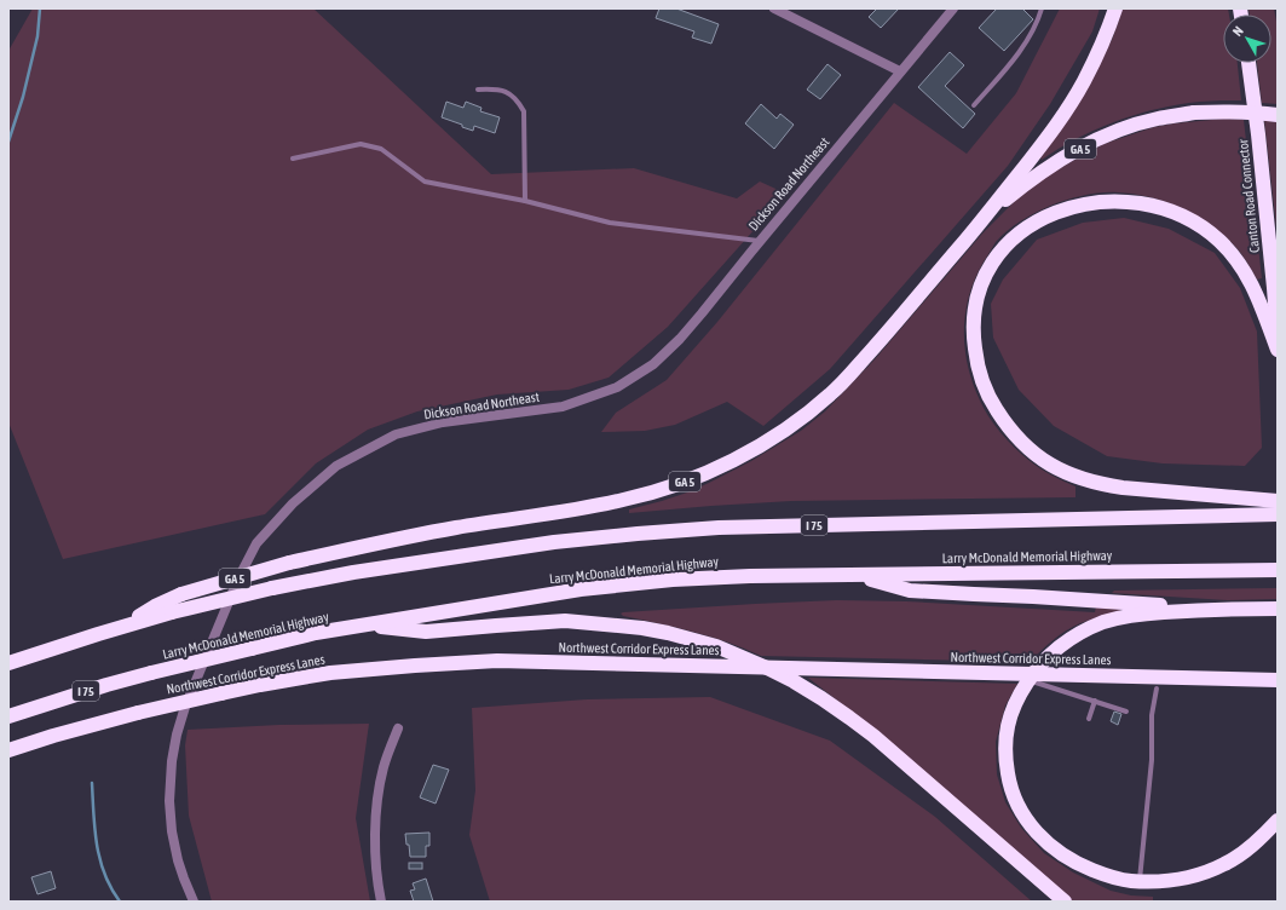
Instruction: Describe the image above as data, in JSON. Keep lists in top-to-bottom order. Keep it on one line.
{"streets":{"highway":["GA 5","Canton Road Connector","I 75","Larry McDonald Memorial Highway","Northwest Corridor Express Lanes"],"street":["Dickson Road Northeast"]},"crossings":[["GA 5","I 75"]],"north":"top left"}
